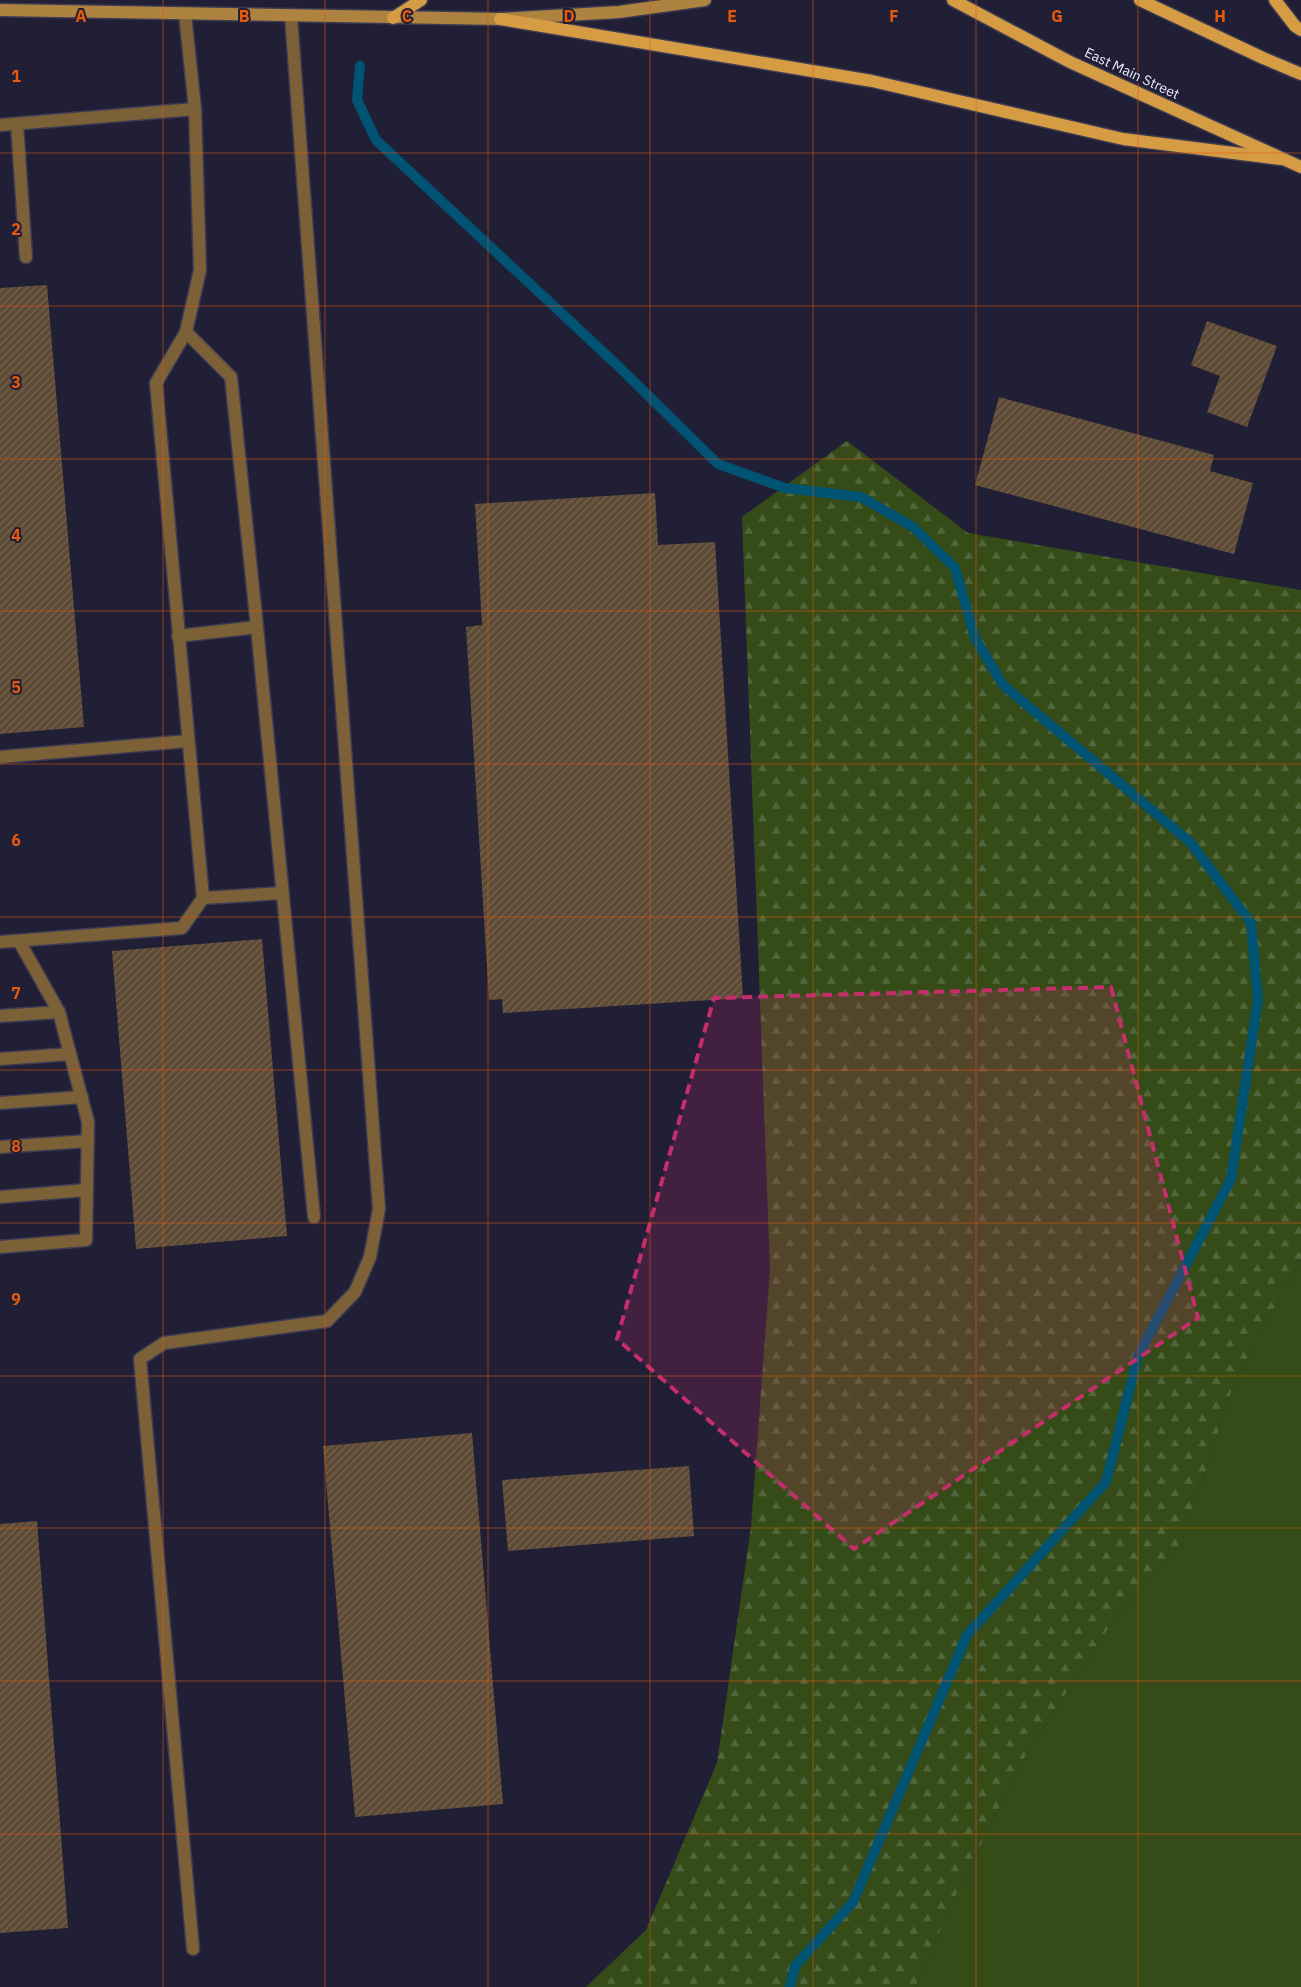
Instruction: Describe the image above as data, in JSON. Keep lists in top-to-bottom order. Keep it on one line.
{"streets":{"main road":["East Main Street"]},"grid":{"columns":["A","B","C","D","E","F","G","H"],"rows":["1","2","3","4","5","6","7","8","9"]}}
